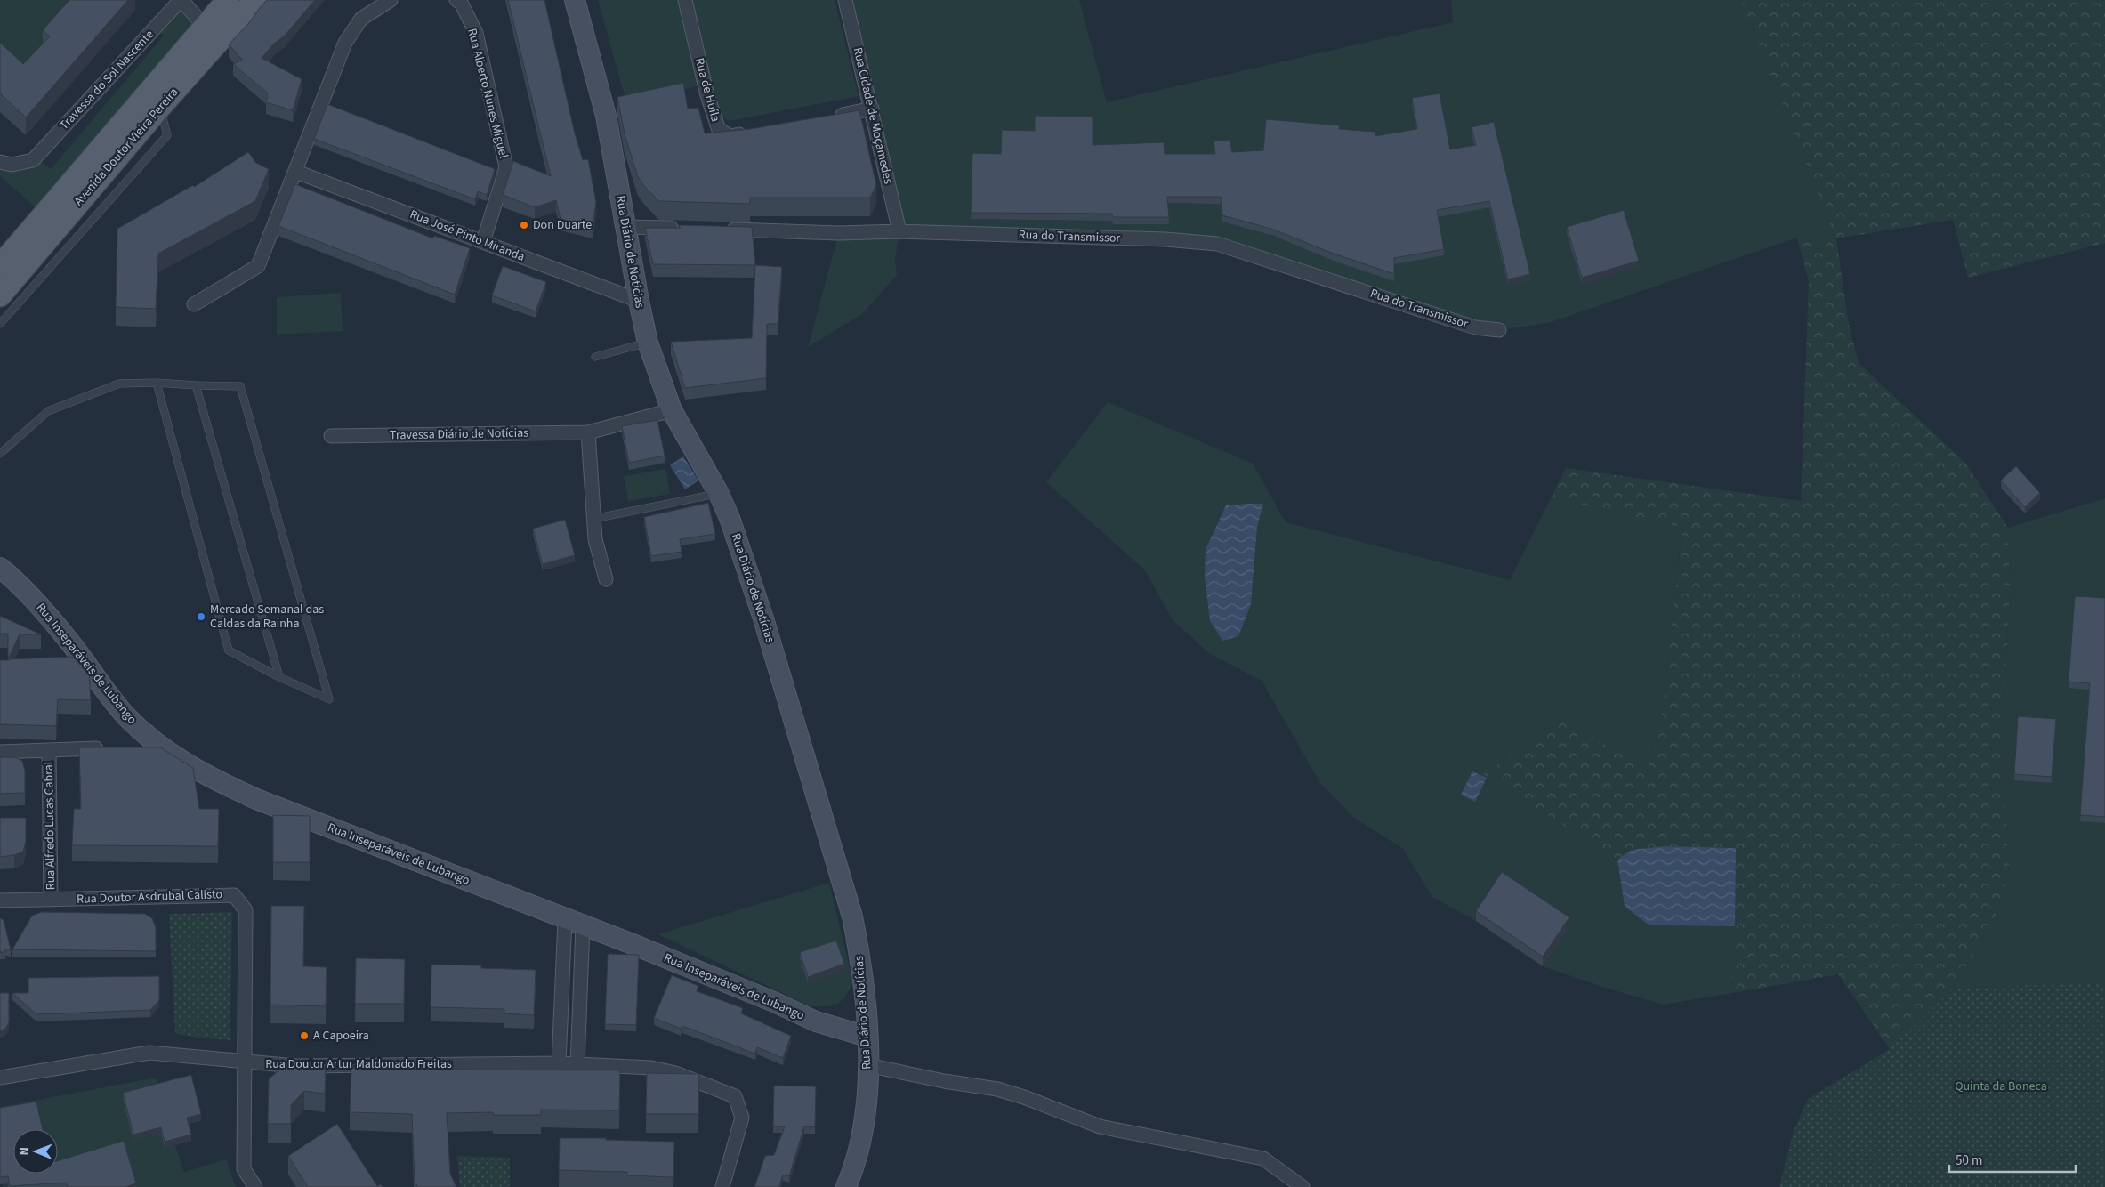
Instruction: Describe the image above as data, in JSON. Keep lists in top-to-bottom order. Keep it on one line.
{"streets":{"main road":["Avenida Doutor Vieira Pereira","Rua Diário de Notícias","Rua Inseparáveis de Lubango"],"street":["Travessa do Sol Nascente","Rua de Huíla","Rua Alberto Nunes Miguel","Rua Cidade de Moçamedes","Rua José Pinto Miranda","Rua do Transmissor","Travessa Diário de Notícias","Rua Alfredo Lucas Cabral","Rua Doutor Asdrubal Calisto","Rua Doutor Artur Maldonado Freitas"]},"crossings":[["Rua Alberto Nunes Miguel","Rua José Pinto Miranda"],["Rua Cidade de Moçamedes","Rua do Transmissor"],["Rua José Pinto Miranda","Rua Diário de Notícias"],["Rua Diário de Notícias","Travessa Diário de Notícias"],["Rua Diário de Notícias","Rua Inseparáveis de Lubango"],["Rua Alfredo Lucas Cabral","Rua Doutor Asdrubal Calisto"],["Rua Doutor Asdrubal Calisto","Rua Doutor Artur Maldonado Freitas"]],"parks":["Quinta da Boneca"],"places":["Don Duarte","Mercado Semanal das Caldas da Rainha","A Capoeira"],"scale_bar":"50 m","north":"left"}
